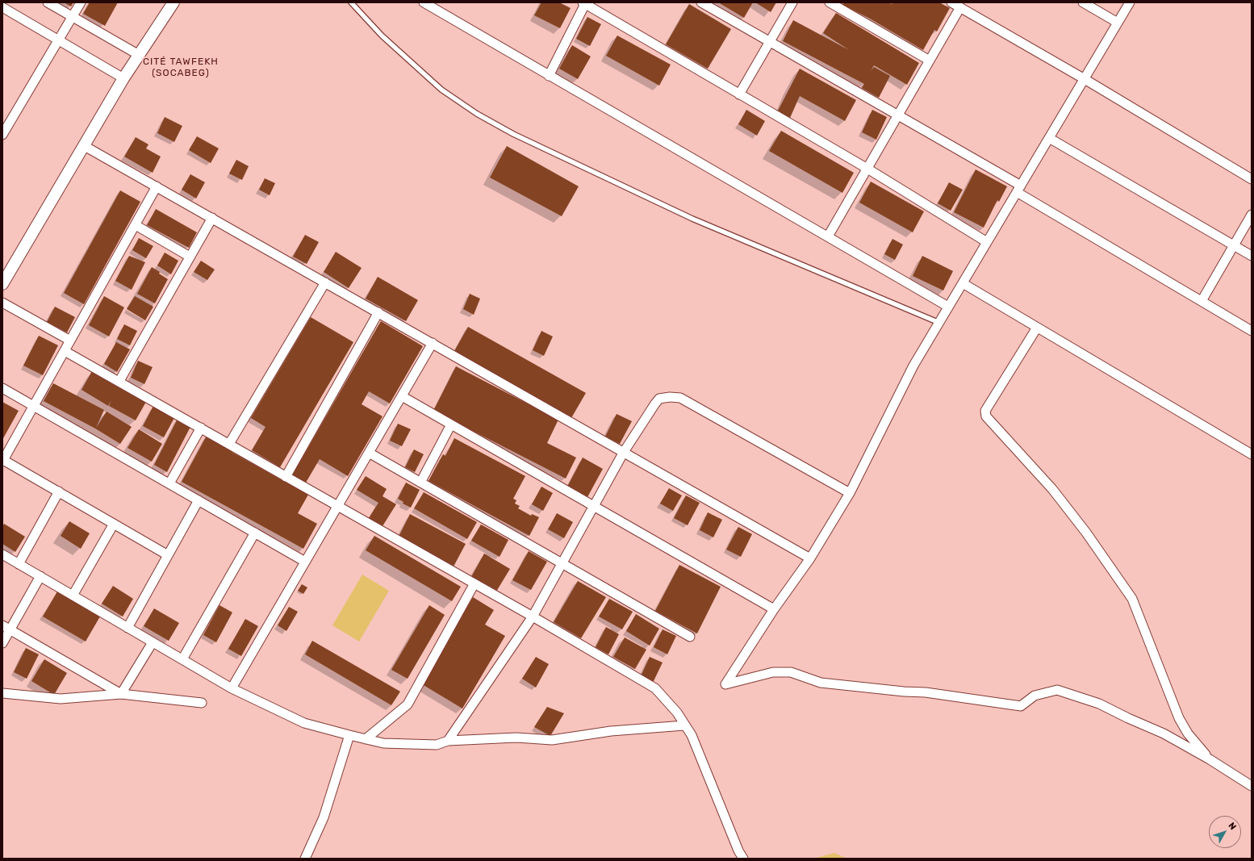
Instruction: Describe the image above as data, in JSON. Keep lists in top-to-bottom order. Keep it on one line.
{"districts":["CITÉ TAWFEKH (SOCABEG)"],"north":"top right"}
